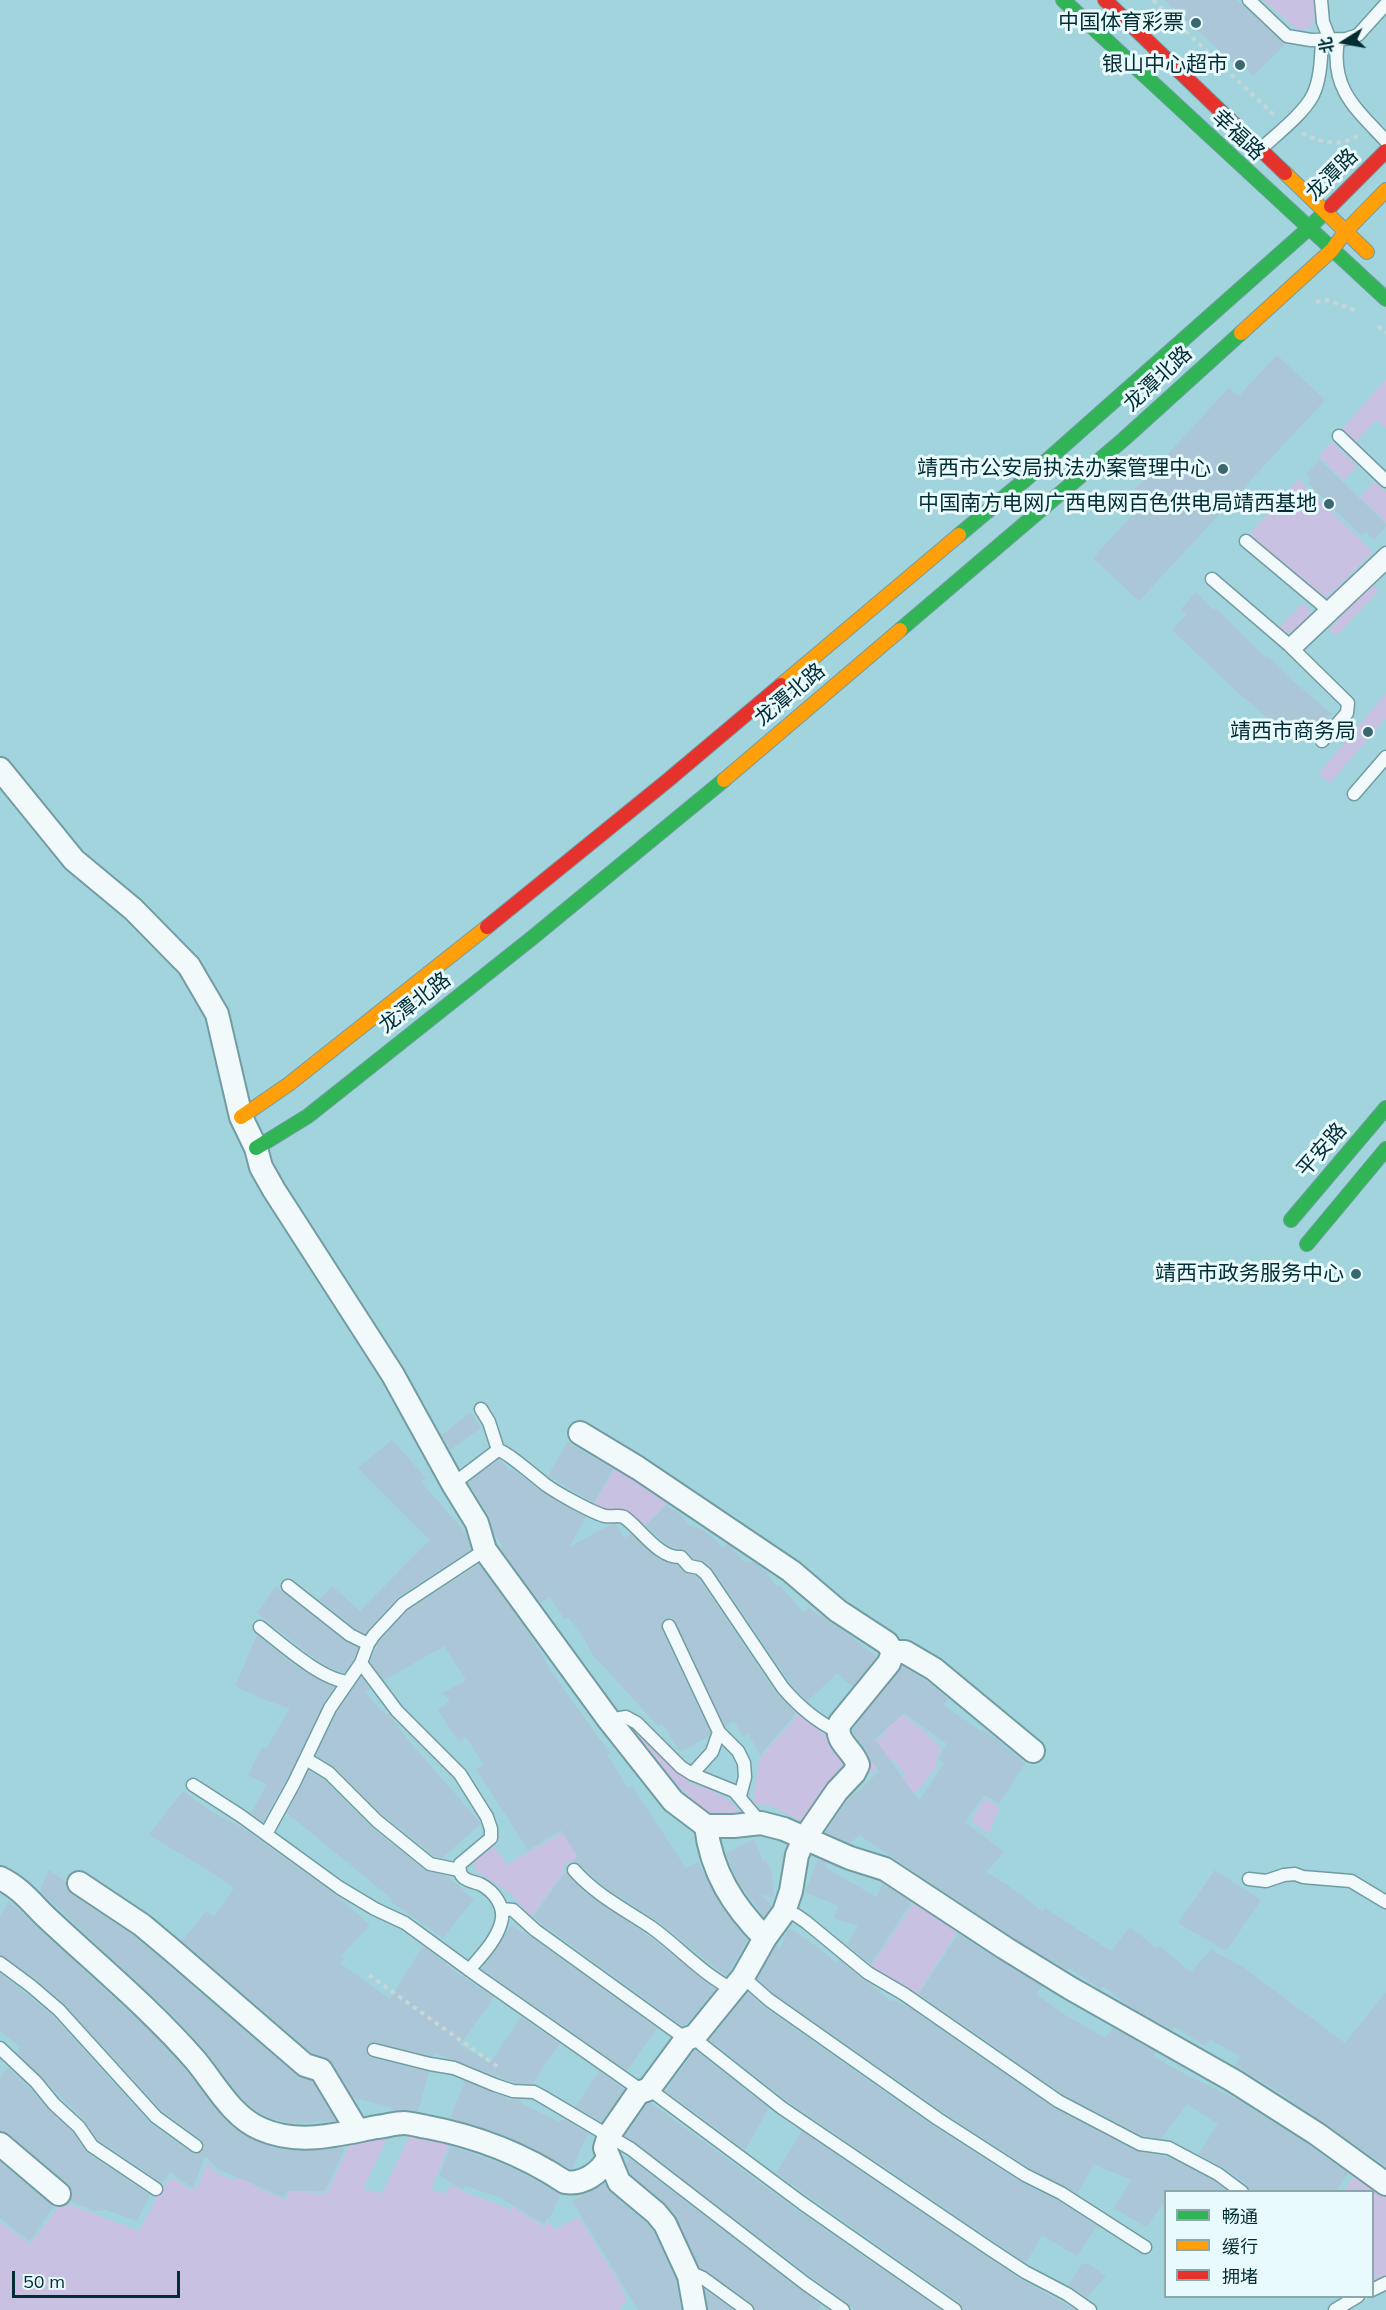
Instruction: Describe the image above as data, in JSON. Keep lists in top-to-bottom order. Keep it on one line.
{"streets":{"main road":["幸福路","龙潭路","龙潭北路","平安路"]},"crossings":[["幸福路","龙潭路"],["幸福路","龙潭北路"],["龙潭路","龙潭北路"]],"places":["中国体育彩票","银山中心超市","靖西市公安局执法办案管理中心","中国南方电网广西电网百色供电局靖西基地","靖西市商务局","靖西市政务服务中心"],"legend":["畅通","缓行","拥堵"],"scale_bar":"50 m","north":"left"}
